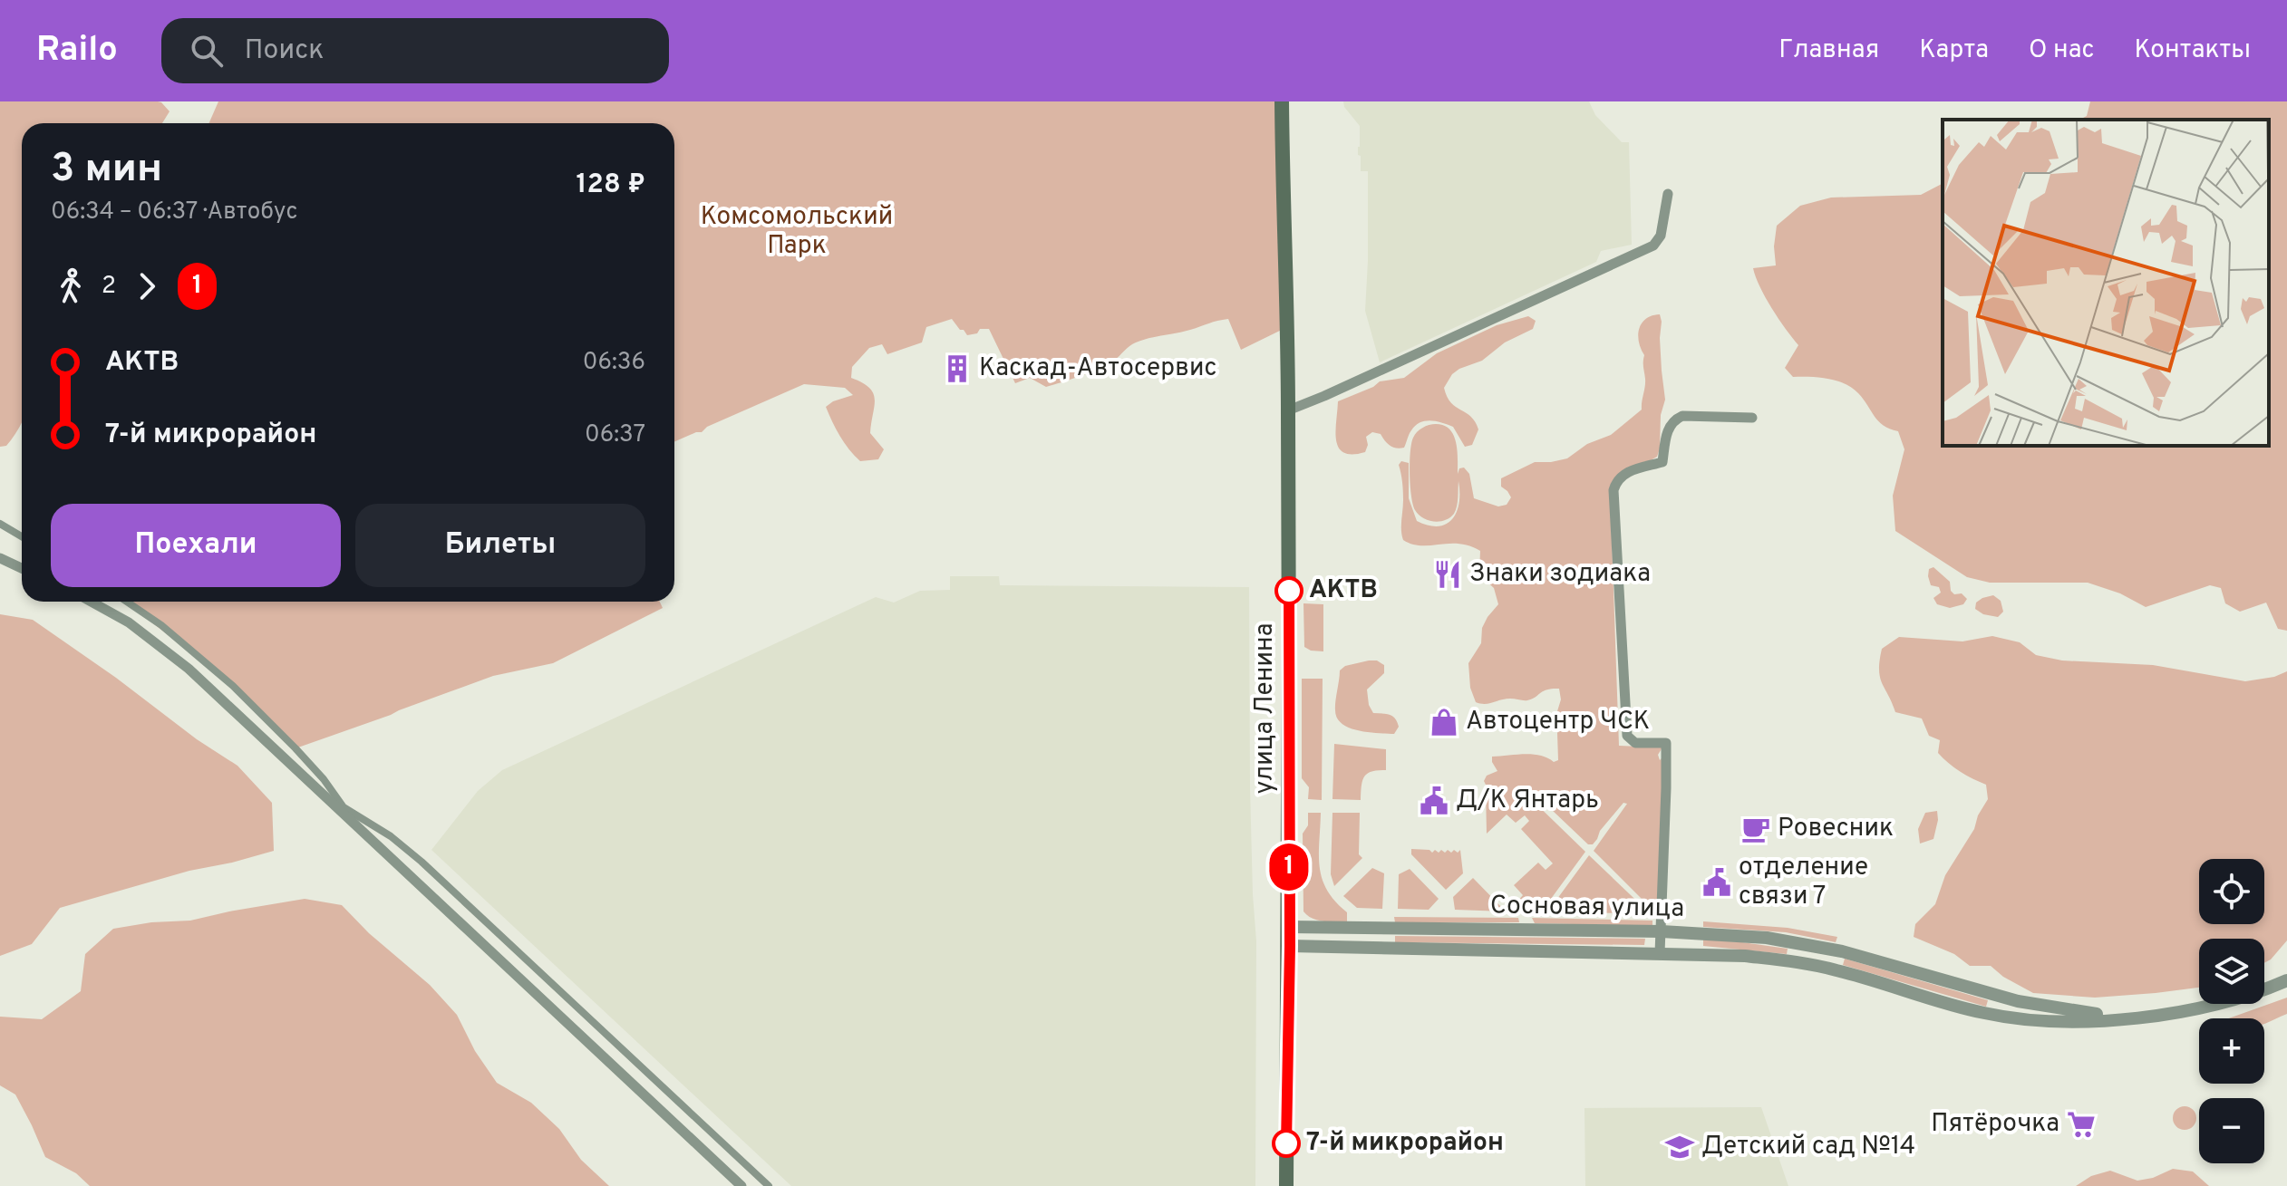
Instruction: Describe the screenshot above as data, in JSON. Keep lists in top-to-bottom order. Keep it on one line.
{"streets":{"main road":["улица Ленина"],"street":["Сосновая улица"]},"crossings":[["улица Ленина","Сосновая улица"]],"parks":["Комсомольский Парк"],"places":{"building":["Каскад-Автосервис"],"restaurant":["Знаки зодиака"],"other":["АКТВ","7-й микрорайон"],"shop":["Автоцентр ЧСК"],"public building":["Д/К Янтарь","отделение связи 7"],"cafe":["Ровесник"],"supermarket":["Пятёрочка"],"school or university":["Детский сад №14"]},"lines":["bus line 1"],"page":{"header":"Railo","search":"Поиск","nav":["Главная","Карта","О нас","Контакты"],"on_map":"1","heading":["3 мин","06:34 – 06:37 · Автобус","128 ₽"],"legs":["2","1"],"list":[{"name":"АКТВ","value":"06:36"},{"name":"7-й микрорайон","value":"06:37"}],"buttons":["Поехали","Билеты"],"map_buttons":["+","−"]}}
